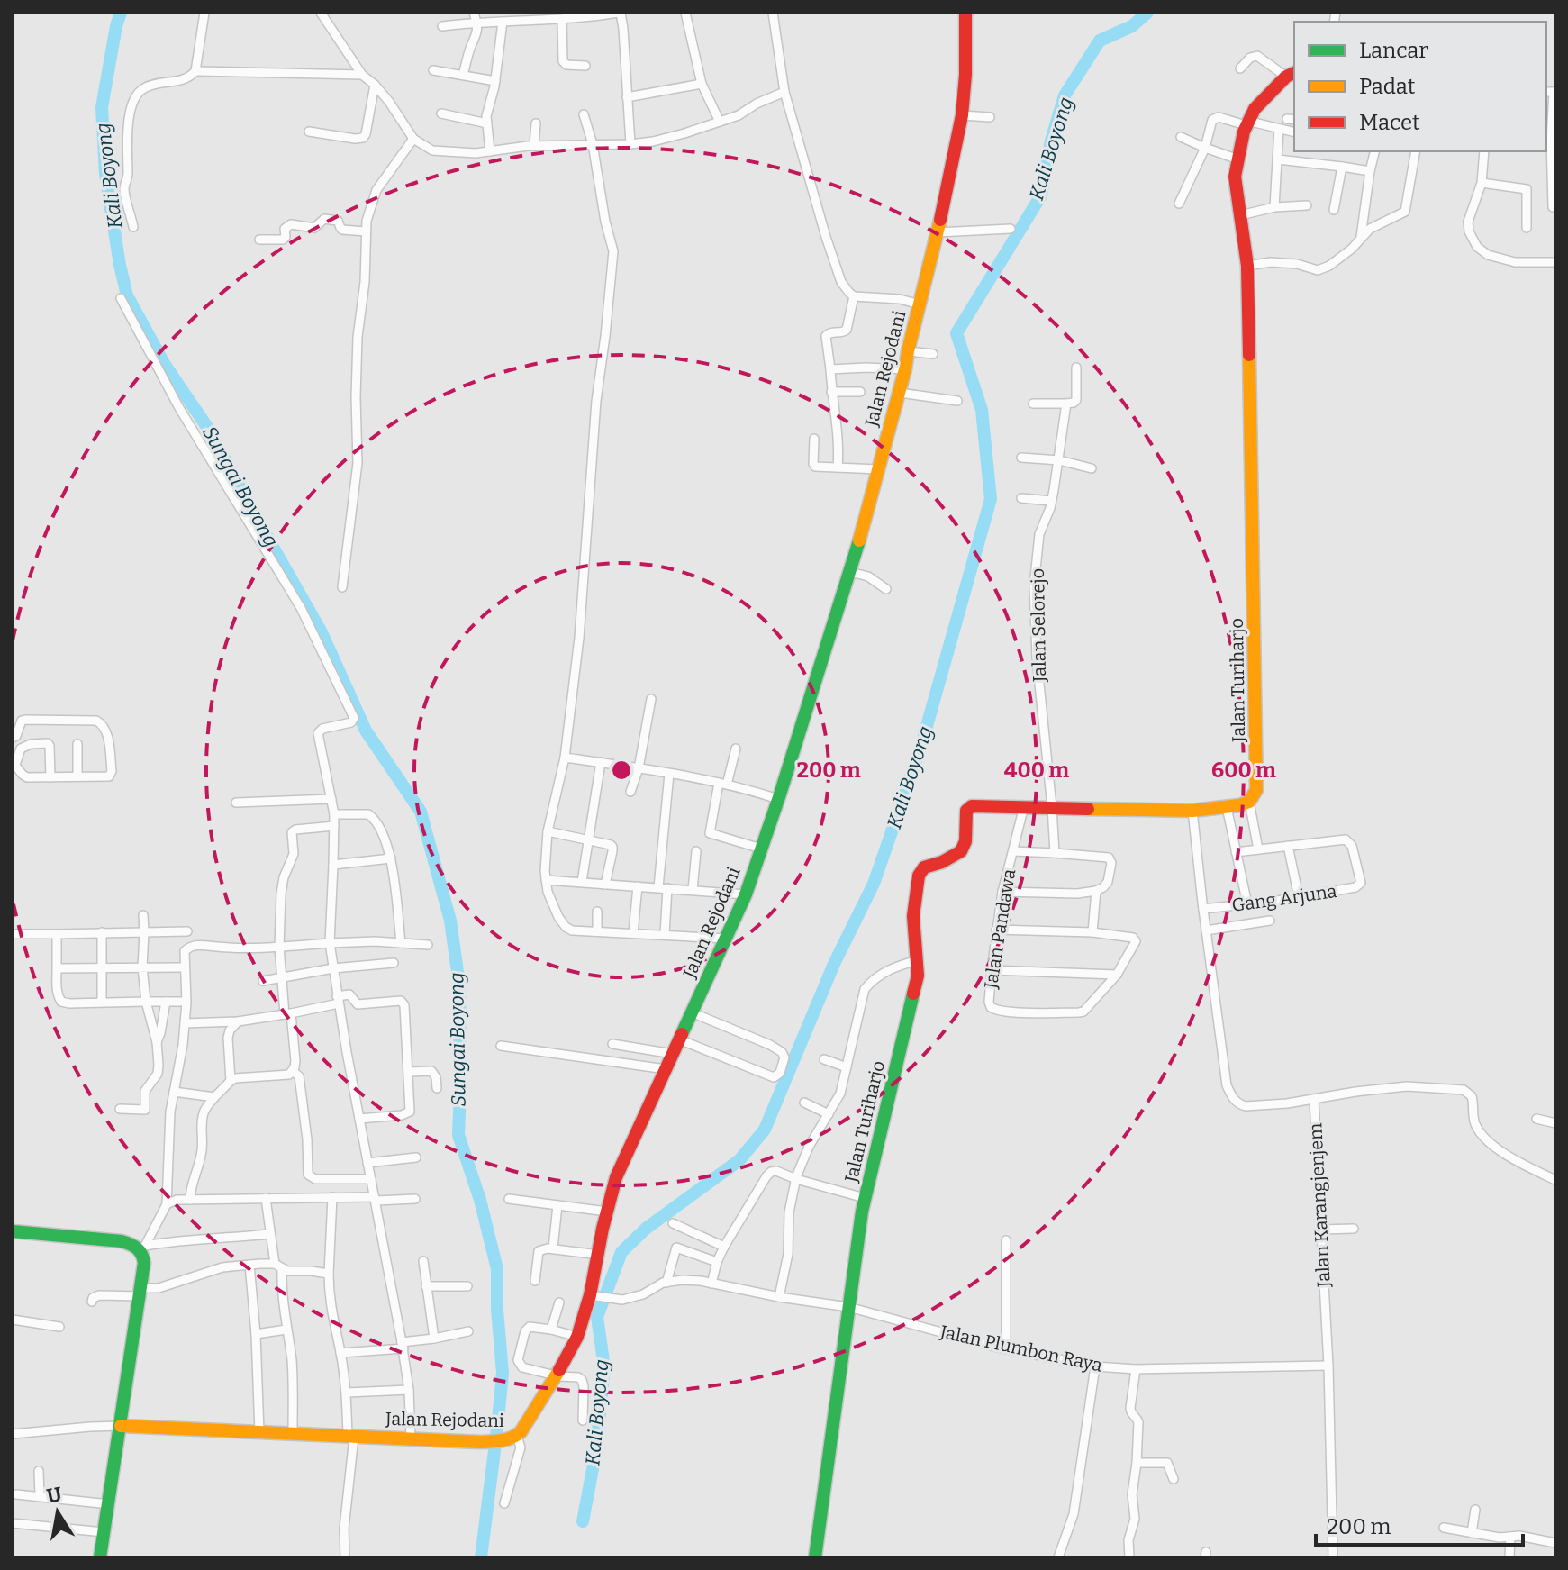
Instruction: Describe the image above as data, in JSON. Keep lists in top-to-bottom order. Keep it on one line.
{"streets":{"main road":["Jalan Rejodani","Jalan Turiharjo"],"street":["Jalan Selorejo","Gang Arjuna","Jalan Pandawa","Jalan Karangjenjem","Jalan Plumbon Raya"]},"crossings":[["Jalan Selorejo","Jalan Turiharjo"],["Jalan Turiharjo","Jalan Pandawa"],["Jalan Turiharjo","Jalan Karangjenjem"],["Jalan Turiharjo","Jalan Plumbon Raya"],["Gang Arjuna","Jalan Karangjenjem"],["Jalan Karangjenjem","Jalan Plumbon Raya"]],"water":["Kali Boyong","Sungai Boyong"],"legend":["Lancar","Padat","Macet"],"scale_bar":"200 m","north":"top","rings":["200 m","400 m","600 m"]}
